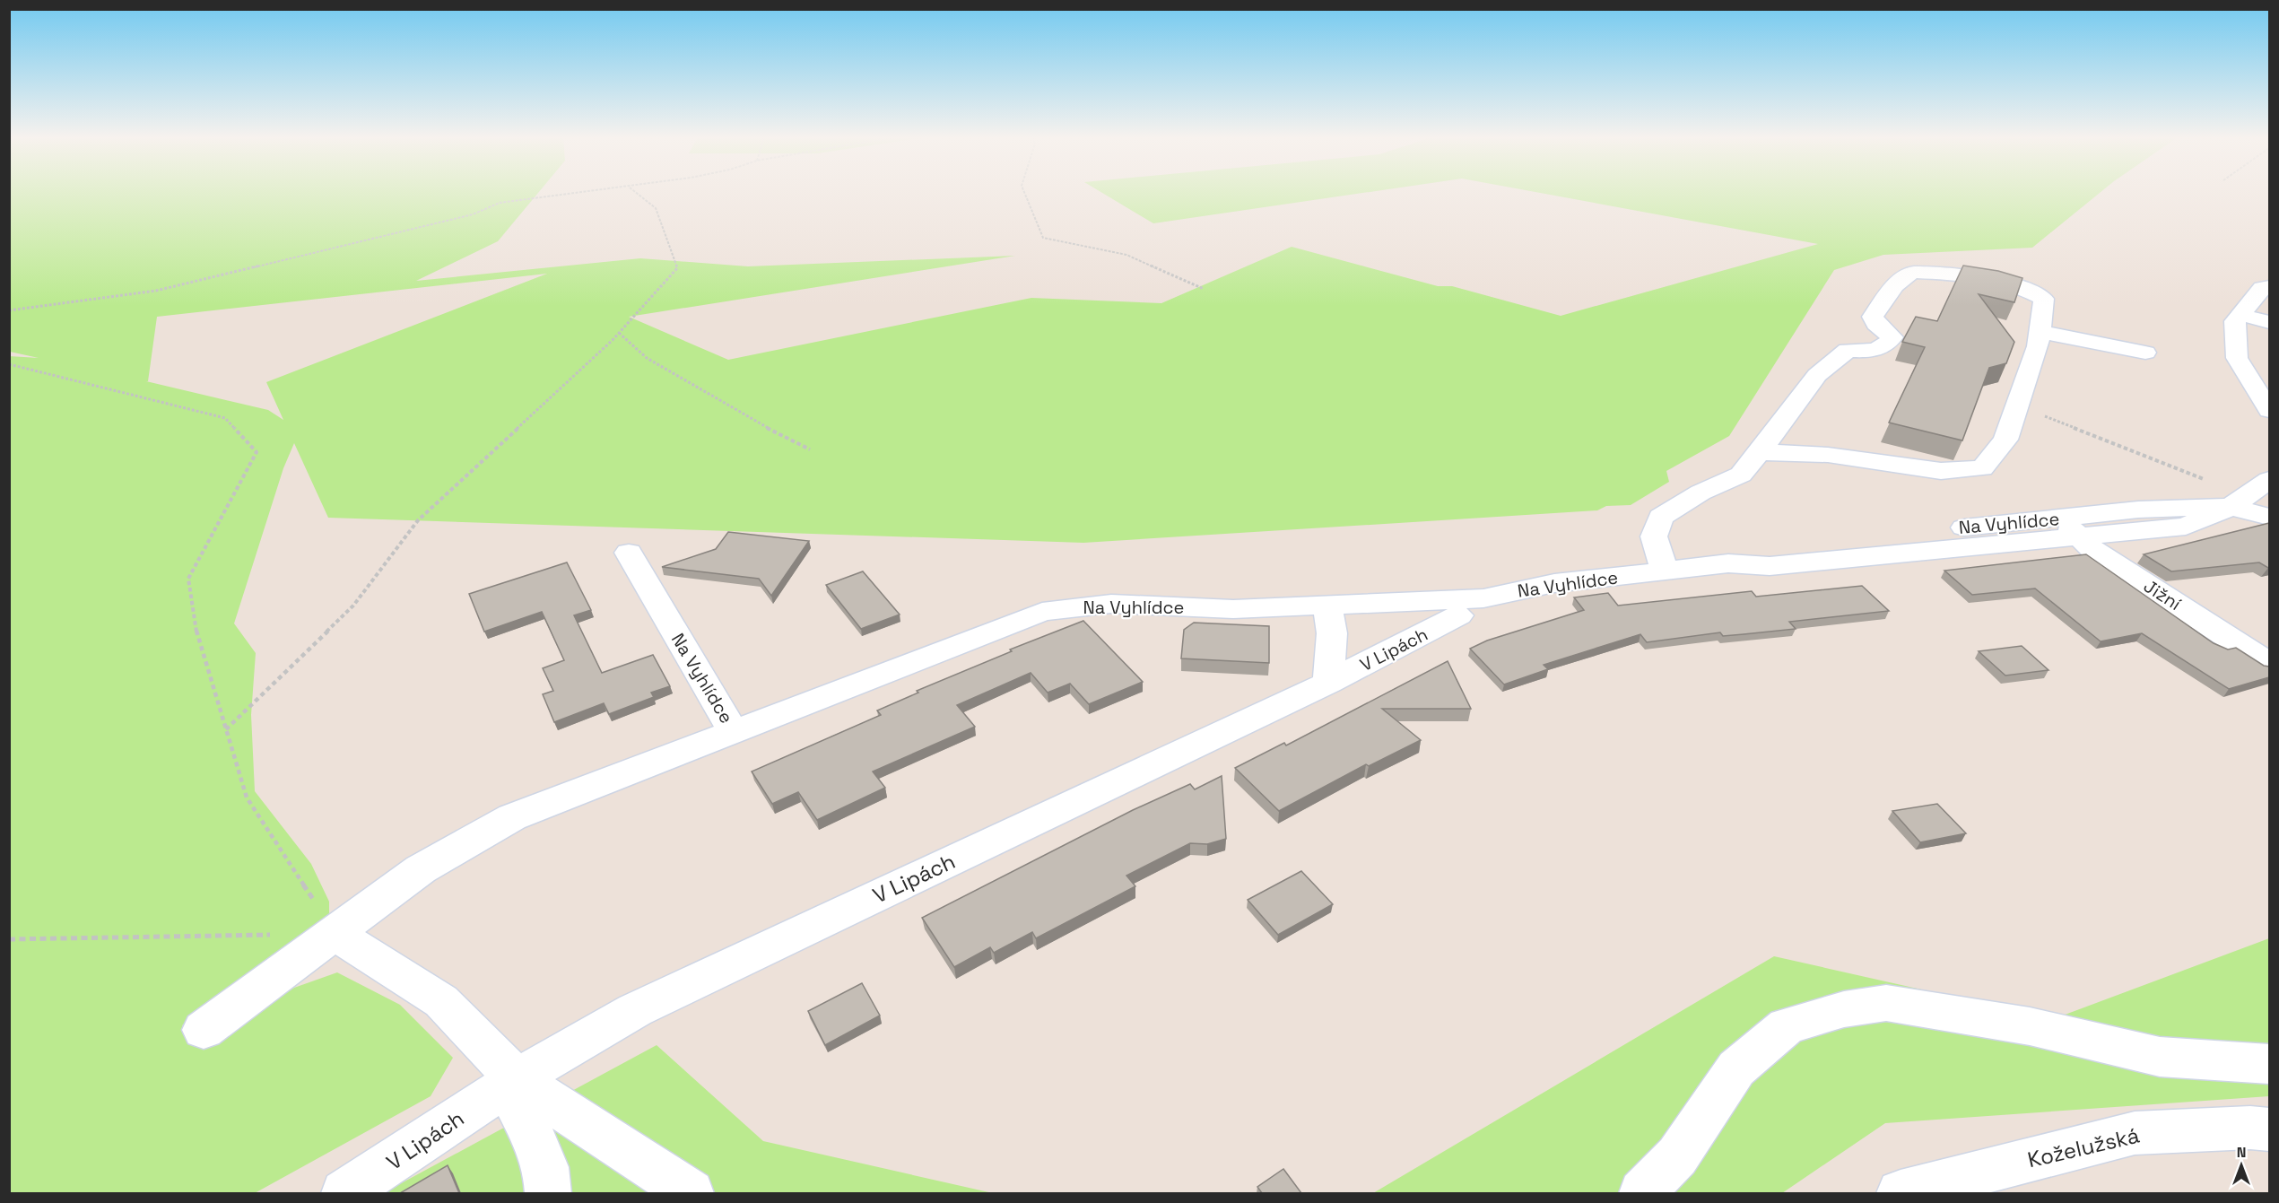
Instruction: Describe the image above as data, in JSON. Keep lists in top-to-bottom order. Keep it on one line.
{"streets":{"street":["Na Vyhlídce","Jižní","V Lipách","Koželužská"]},"crossings":[["Na Vyhlídce","Jižní"],["Na Vyhlídce","V Lipách"]],"north":"top"}
